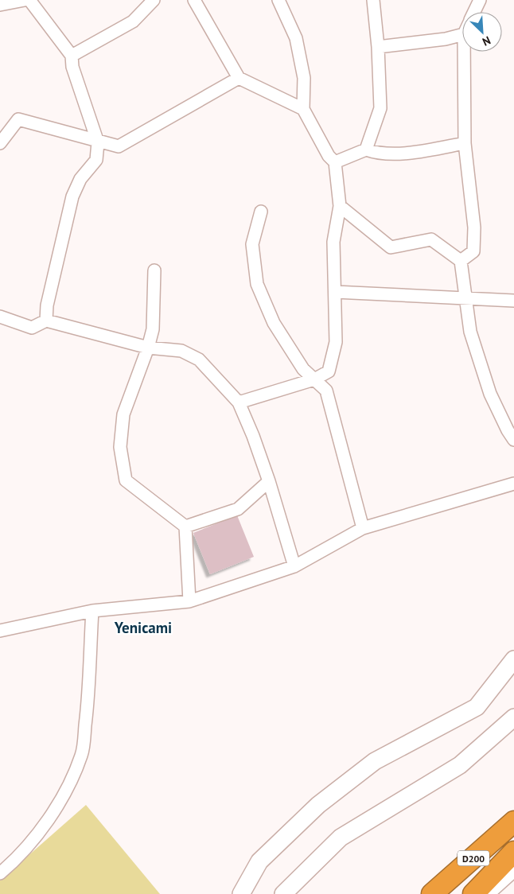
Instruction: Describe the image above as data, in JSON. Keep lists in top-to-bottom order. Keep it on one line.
{"streets":{"highway":["D200"]},"districts":["Yenicami"],"north":"bottom right"}
